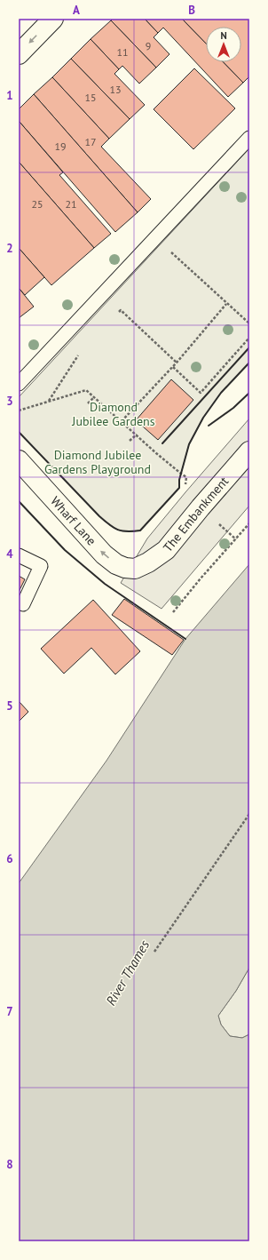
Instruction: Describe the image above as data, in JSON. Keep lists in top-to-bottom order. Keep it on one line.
{"streets":{"street":["The Embankment","Wharf Lane"]},"crossings":[["The Embankment","Wharf Lane"]],"one_way":["Wharf Lane"],"water":["River Thames"],"parks":["Diamond Jubilee Gardens","Diamond Jubilee Gardens Playground"],"house_numbers":["9","11","13","15","17","19","25","21"],"north":"top","grid":{"columns":["A","B"],"rows":["1","2","3","4","5","6","7","8"]}}
